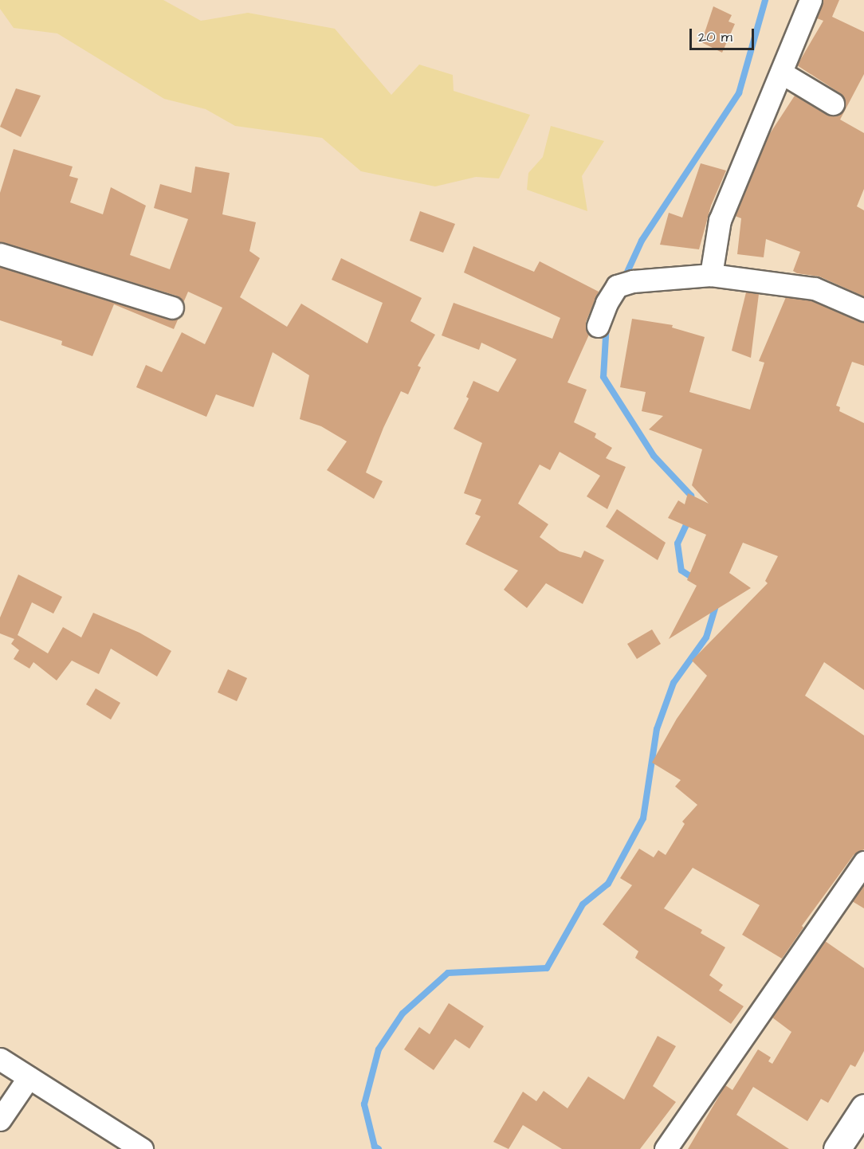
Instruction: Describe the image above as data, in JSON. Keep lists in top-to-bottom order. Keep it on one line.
{"scale_bar":"20 m"}
